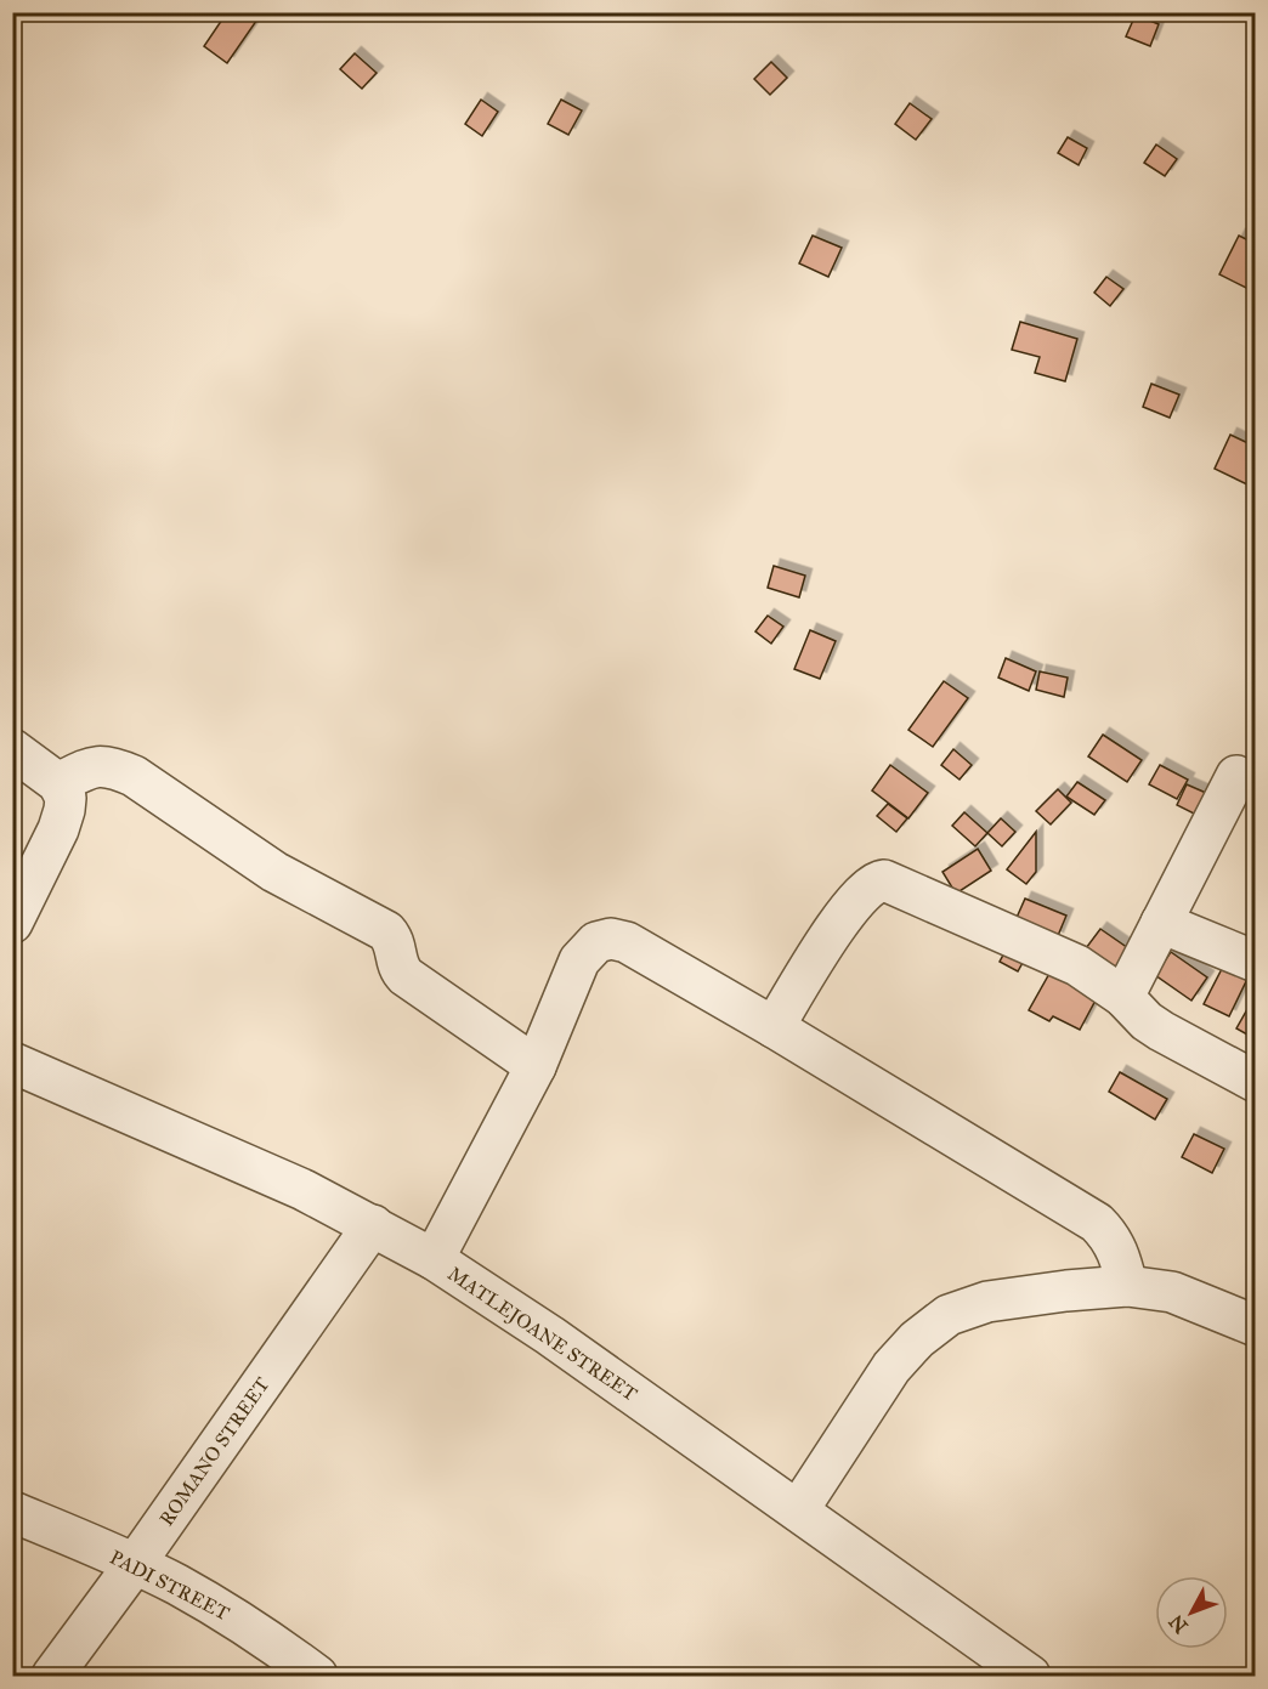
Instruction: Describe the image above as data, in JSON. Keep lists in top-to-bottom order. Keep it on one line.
{"streets":{"street":["MATLEJOANE STREET","ROMANO STREET","PADI STREET"]},"crossings":[["MATLEJOANE STREET","ROMANO STREET"],["ROMANO STREET","PADI STREET"]],"north":"bottom left"}
